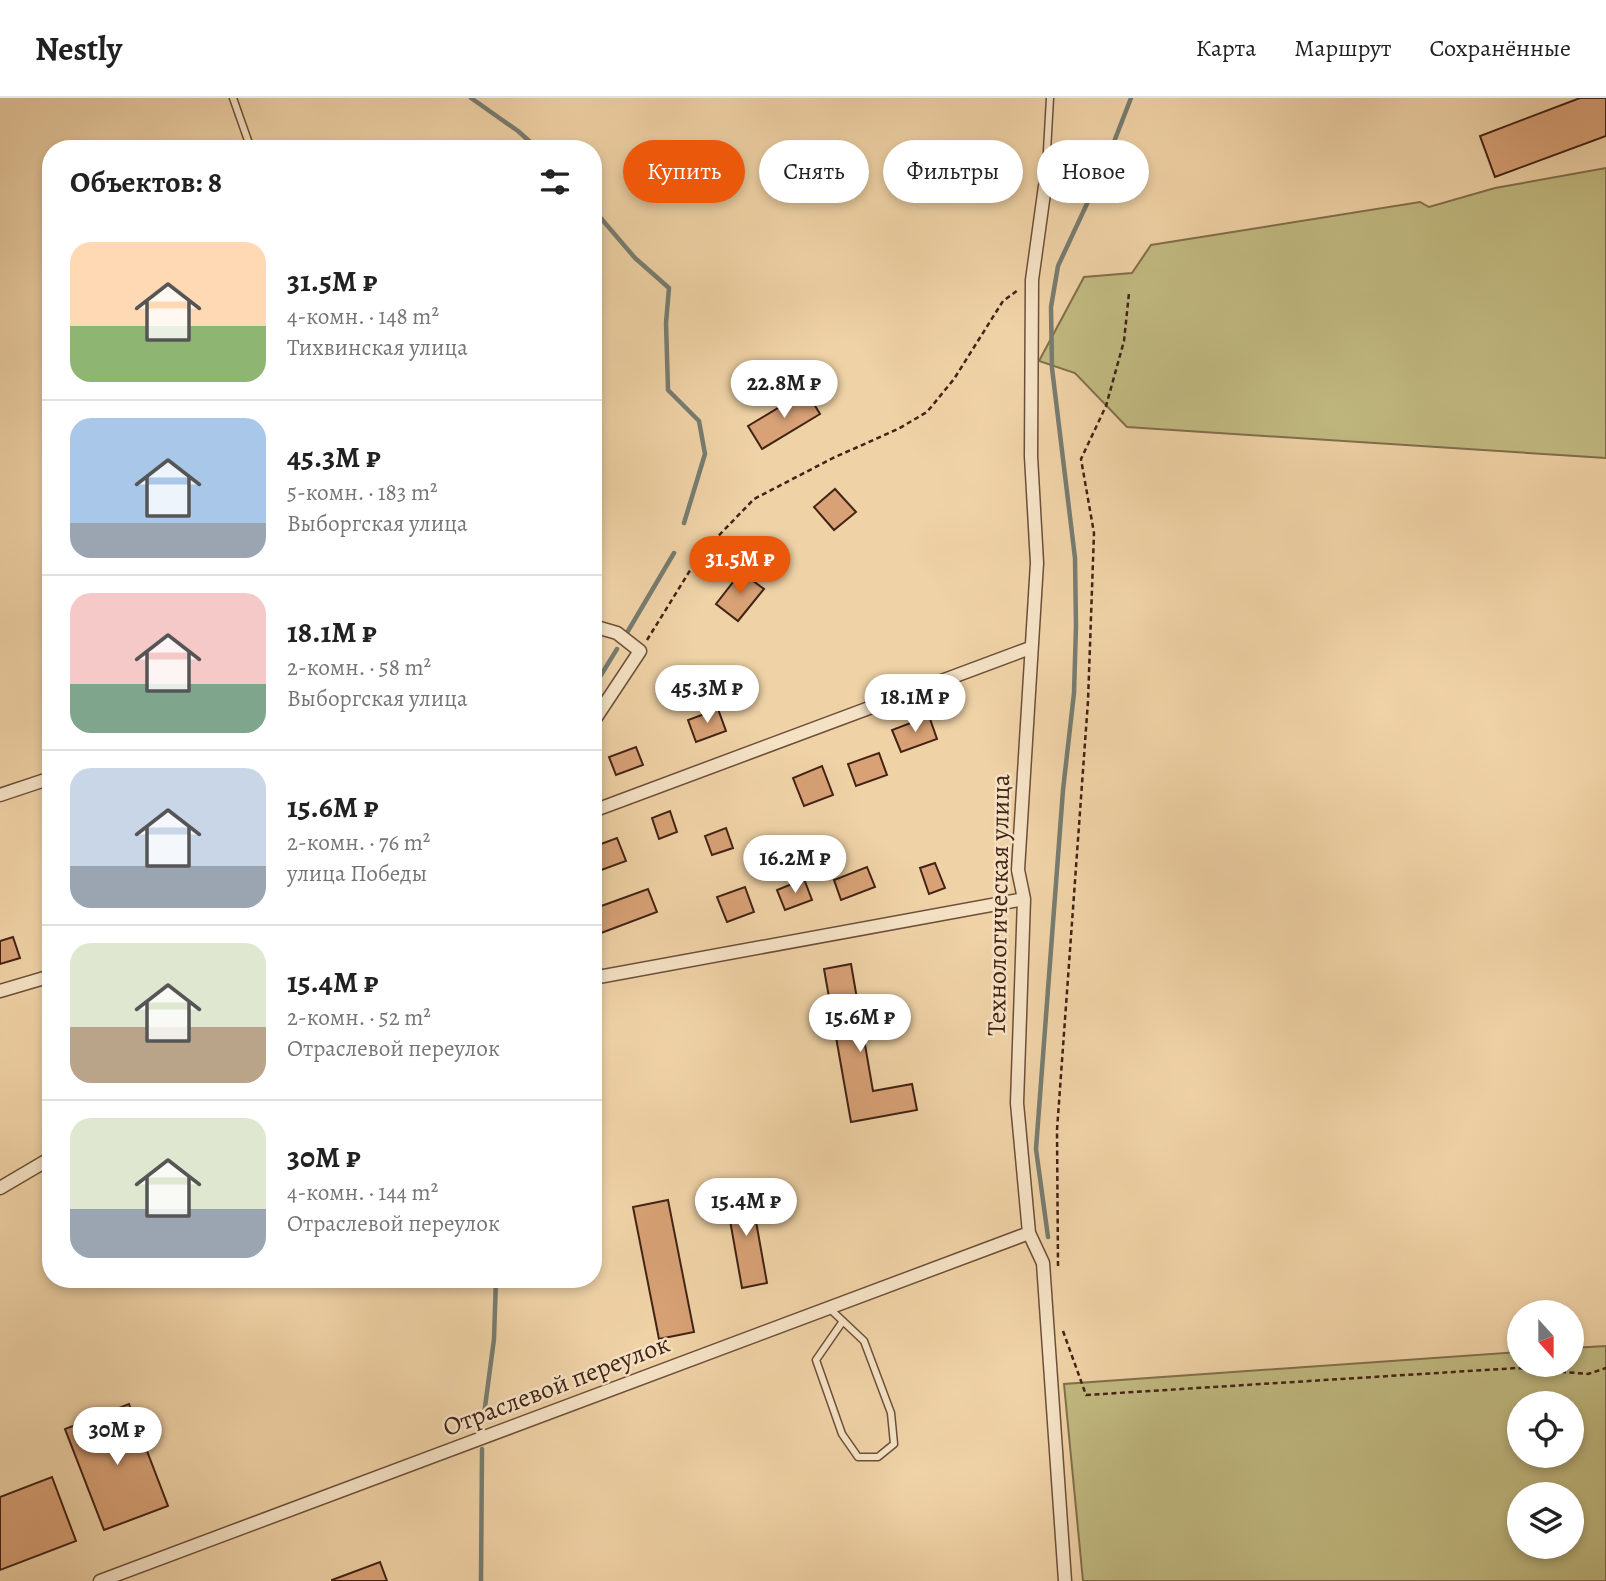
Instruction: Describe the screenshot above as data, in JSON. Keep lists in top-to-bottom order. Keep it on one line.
{"streets":{"street":["Технологическая улица","Отраслевой переулок"]},"crossings":[["Технологическая улица","Отраслевой переулок"]],"north":"bottom","page":{"header":"Nestly","nav":["Карта","Маршрут","Сохранённые"],"chip":["Купить","Снять","Фильтры","Новое"],"heading":"Объектов: 8","list":[{"name":"31.5M ₽","note":"4-комн. · 148 m² · Тихвинская улица"},{"name":"45.3M ₽","note":"5-комн. · 183 m² · Выборгская улица"},{"name":"18.1M ₽","note":"2-комн. · 58 m² · Выборгская улица"},{"name":"15.6M ₽","note":"2-комн. · 76 m² · улица Победы"},{"name":"15.4M ₽","note":"2-комн. · 52 m² · Отраслевой переулок"},{"name":"30M ₽","note":"4-комн. · 144 m² · Отраслевой переулок"}],"price":["22.8M ₽","31.5M ₽","45.3M ₽","18.1M ₽","16.2M ₽","15.6M ₽","15.4M ₽","30M ₽"]}}
